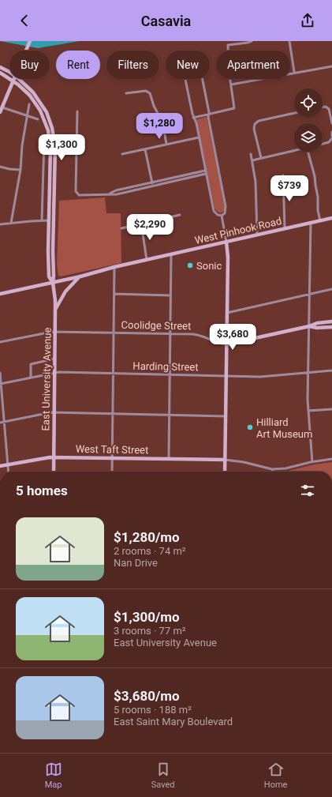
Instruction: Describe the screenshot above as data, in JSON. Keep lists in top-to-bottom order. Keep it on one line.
{"streets":{"main road":["West Pinhook Road","Coolidge Street","East University Avenue","West Taft Street"],"street":["Harding Street"]},"crossings":[["West Pinhook Road","East University Avenue"],["Coolidge Street","East University Avenue"],["Harding Street","East University Avenue"],["East University Avenue","West Taft Street"]],"places":["Sonic","Hilliard Art Museum"],"page":{"header":"Casavia","chip":["Buy","Rent","Filters","New","Apartment"],"price":["$1,280","$1,300","$739","$2,290","$3,680"],"heading":"5 homes","list":[{"name":"$1,280/mo","note":"2 rooms · 74 m² · Nan Drive"},{"name":"$1,300/mo","note":"3 rooms · 77 m² · East University Avenue"},{"name":"$3,680/mo","note":"5 rooms · 188 m² · East Saint Mary Boulevard"}],"tabs":["Map","Saved","Home"]}}
